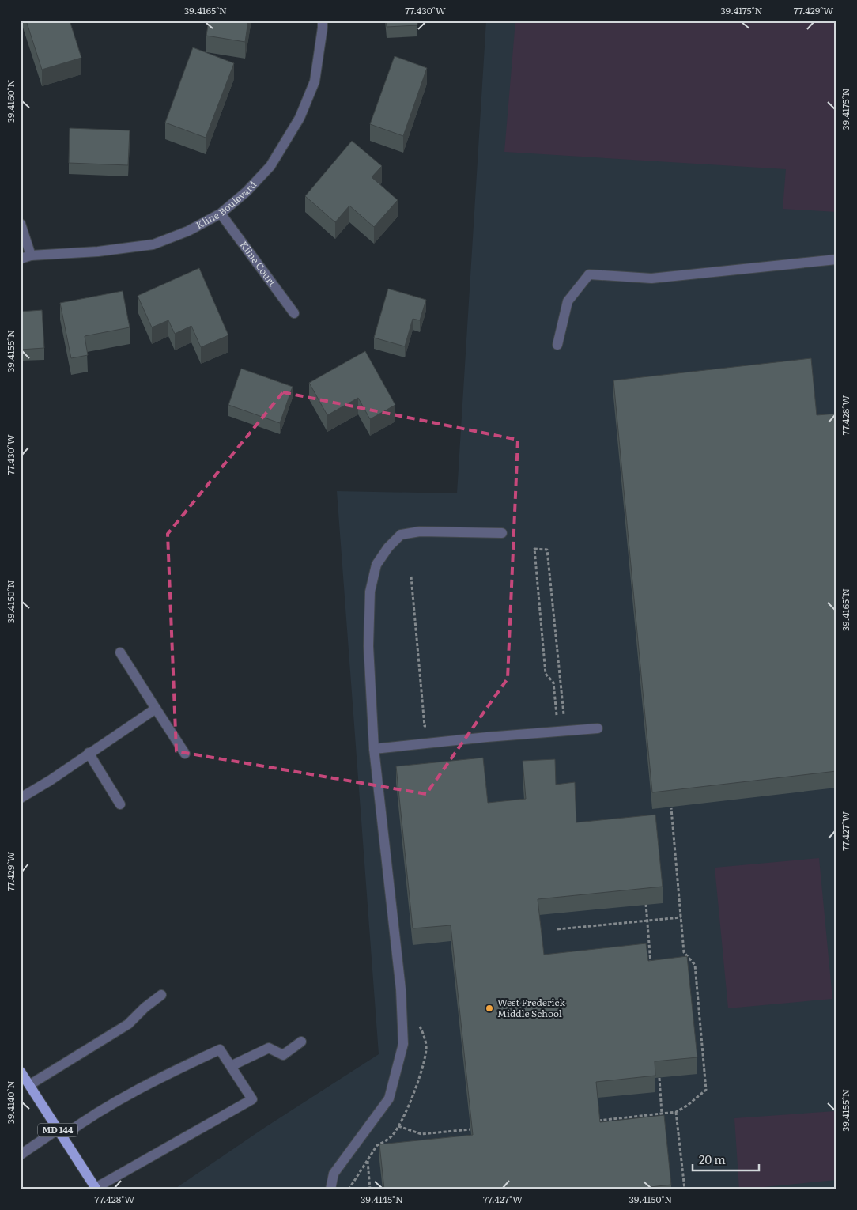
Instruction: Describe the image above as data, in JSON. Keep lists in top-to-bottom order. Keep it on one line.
{"streets":{"main road":["MD 144"],"street":["Kline Boulevard","Kline Court"]},"crossings":[["Kline Boulevard","Kline Court"]],"places":["West Frederick Middle School"],"scale_bar":"20 m","coordinates":["39.4165°N","77.430°W","39.4175°N","77.429°W","39.4160°N","39.4155°N","77.428°W","39.4150°N","77.427°W","39.4140°N","39.4145°N"]}
